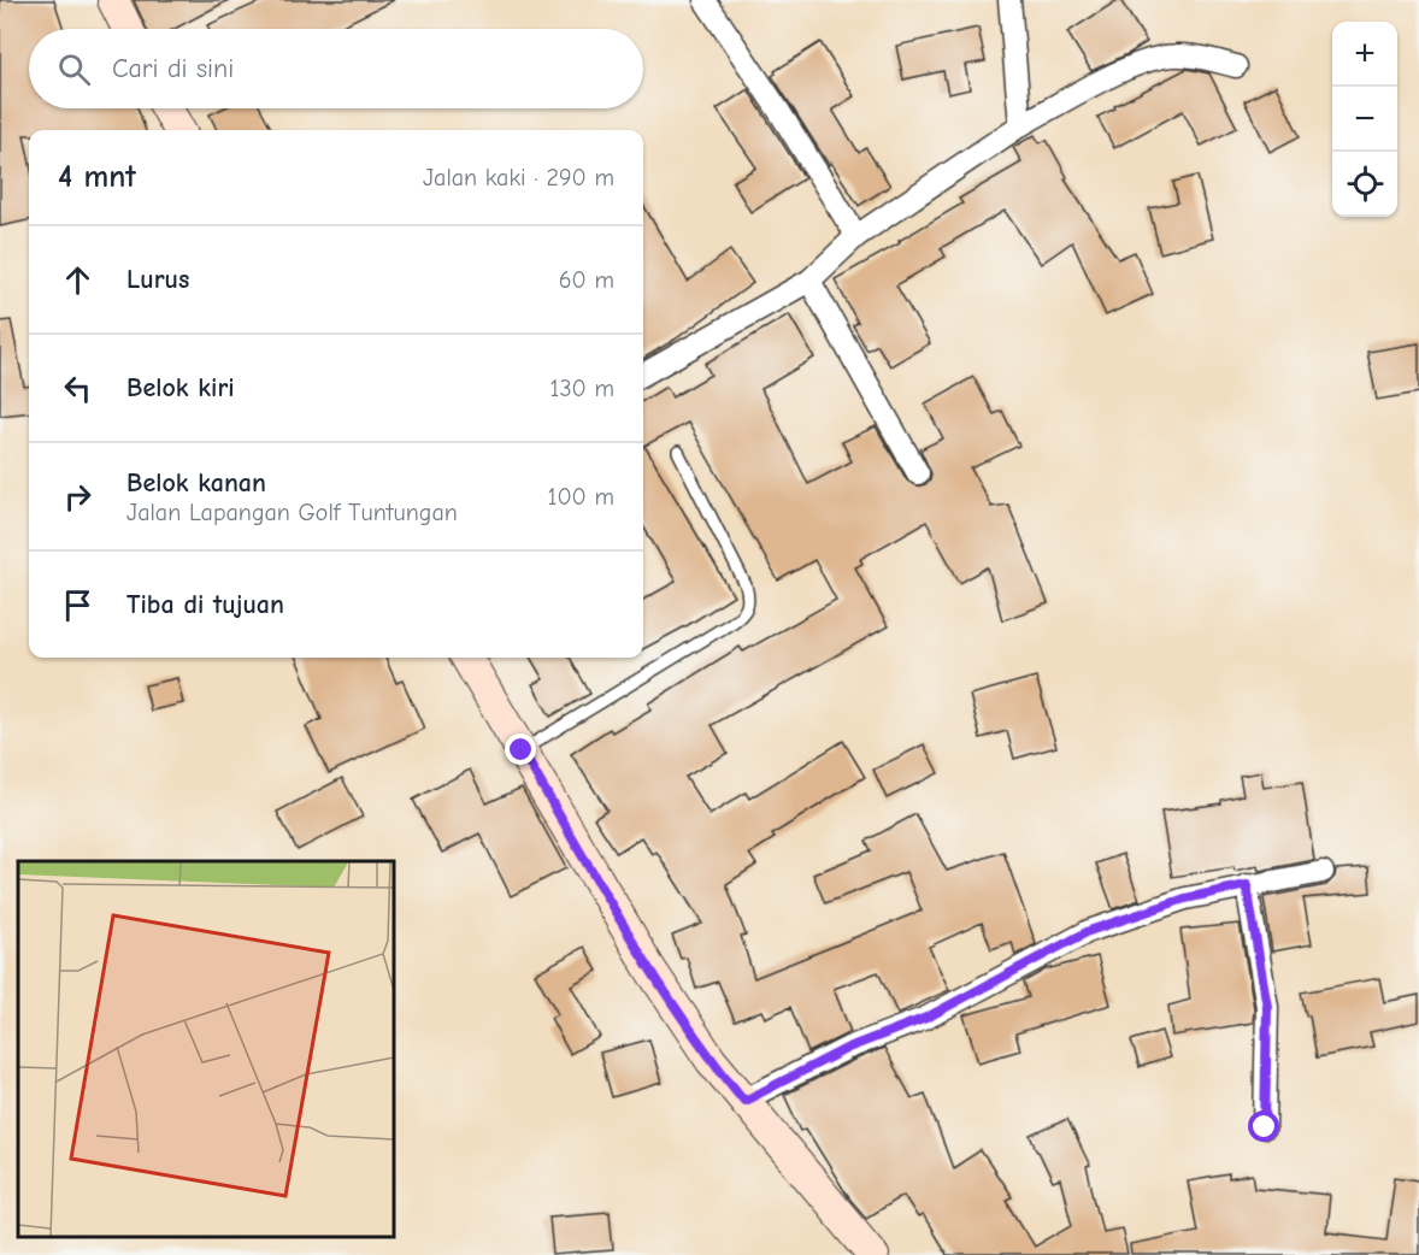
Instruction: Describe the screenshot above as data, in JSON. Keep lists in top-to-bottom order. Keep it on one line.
{"page":{"map_buttons":["+","−"],"search":"Cari di sini","heading":["4 mnt","Jalan kaki · 290 m"],"list":[["Lurus","60 m"],["Belok kiri","130 m"],["Belok kanan","Jalan Lapangan Golf Tuntungan","100 m"],"Tiba di tujuan"]}}
